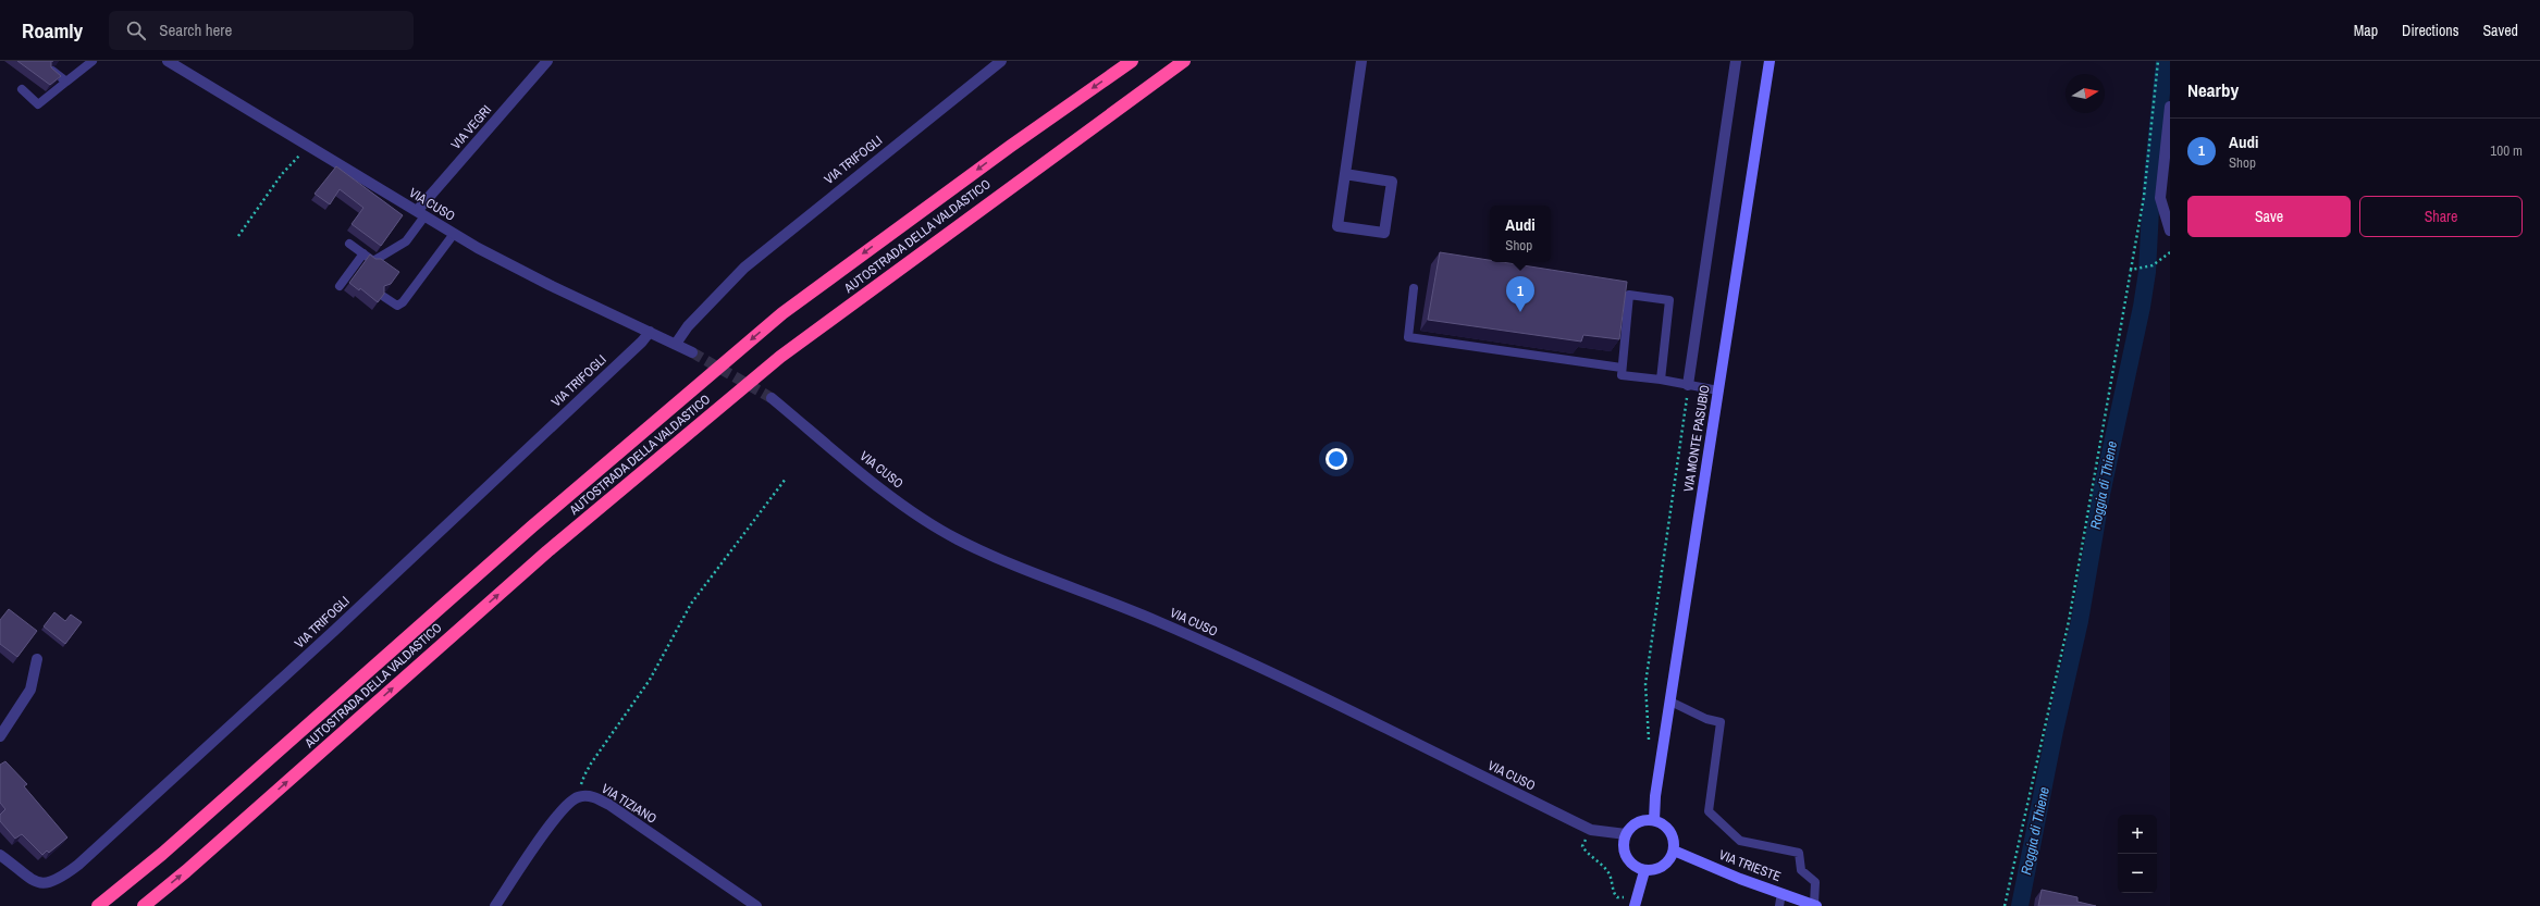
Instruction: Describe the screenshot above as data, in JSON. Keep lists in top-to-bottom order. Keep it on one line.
{"streets":{"highway":["AUTOSTRADA DELLA VALDASTICO"],"main road":["VIA MONTE PASUBIO","VIA TRIESTE"],"street":["VIA VEGRI","VIA TRIFOGLI","VIA CUSO","VIA TIZIANO"]},"crossings":[["VIA VEGRI","VIA CUSO"],["VIA TRIFOGLI","VIA CUSO"],["VIA CUSO","VIA MONTE PASUBIO"],["VIA CUSO","VIA TRIESTE"],["VIA MONTE PASUBIO","VIA TRIESTE"]],"water":["Roggia di Thiene"],"north":"right","page":{"header":"Roamly","search":"Search here","nav":["Map","Directions","Saved"],"heading":"Nearby","list":[{"mark":"1","name":"Audi","note":"Shop","value":"100 m"}],"buttons":["Save","Share"],"popup":["Audi","Shop"],"pins":"1","map_buttons":["+","−"]}}
